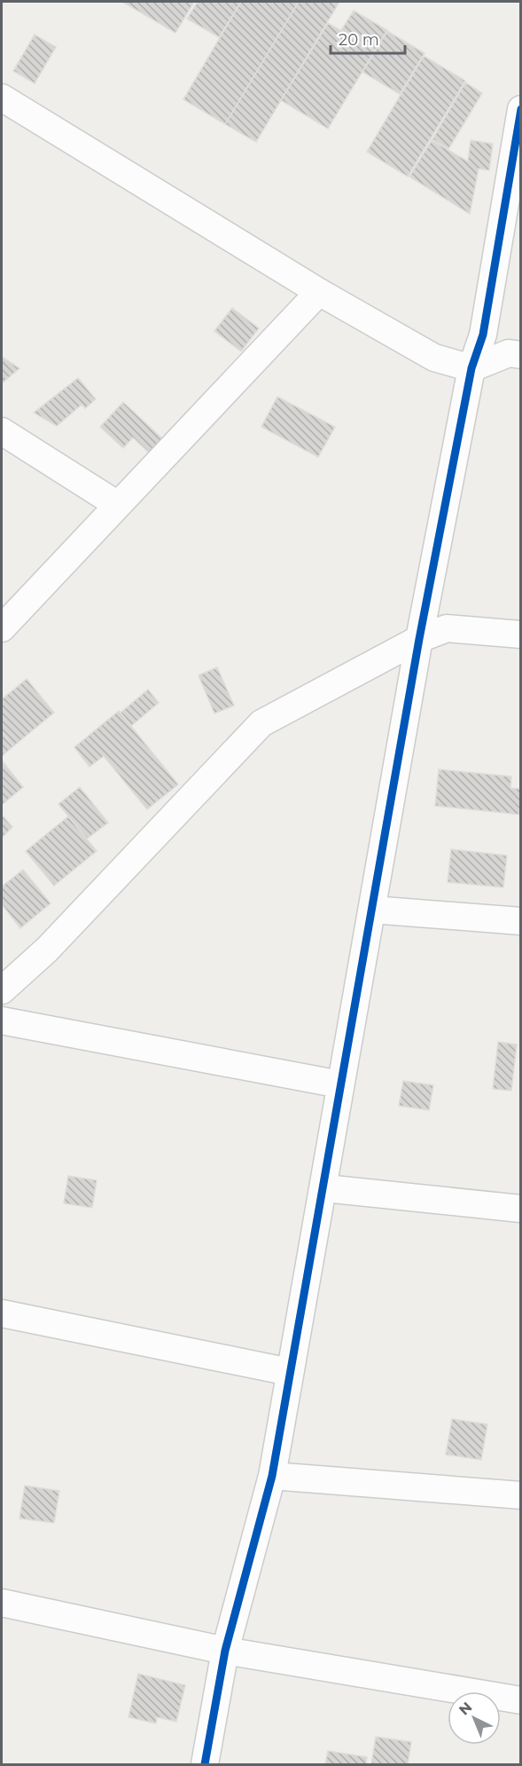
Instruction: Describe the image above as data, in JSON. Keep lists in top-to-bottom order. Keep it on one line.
{"scale_bar":"20 m","north":"top left"}
